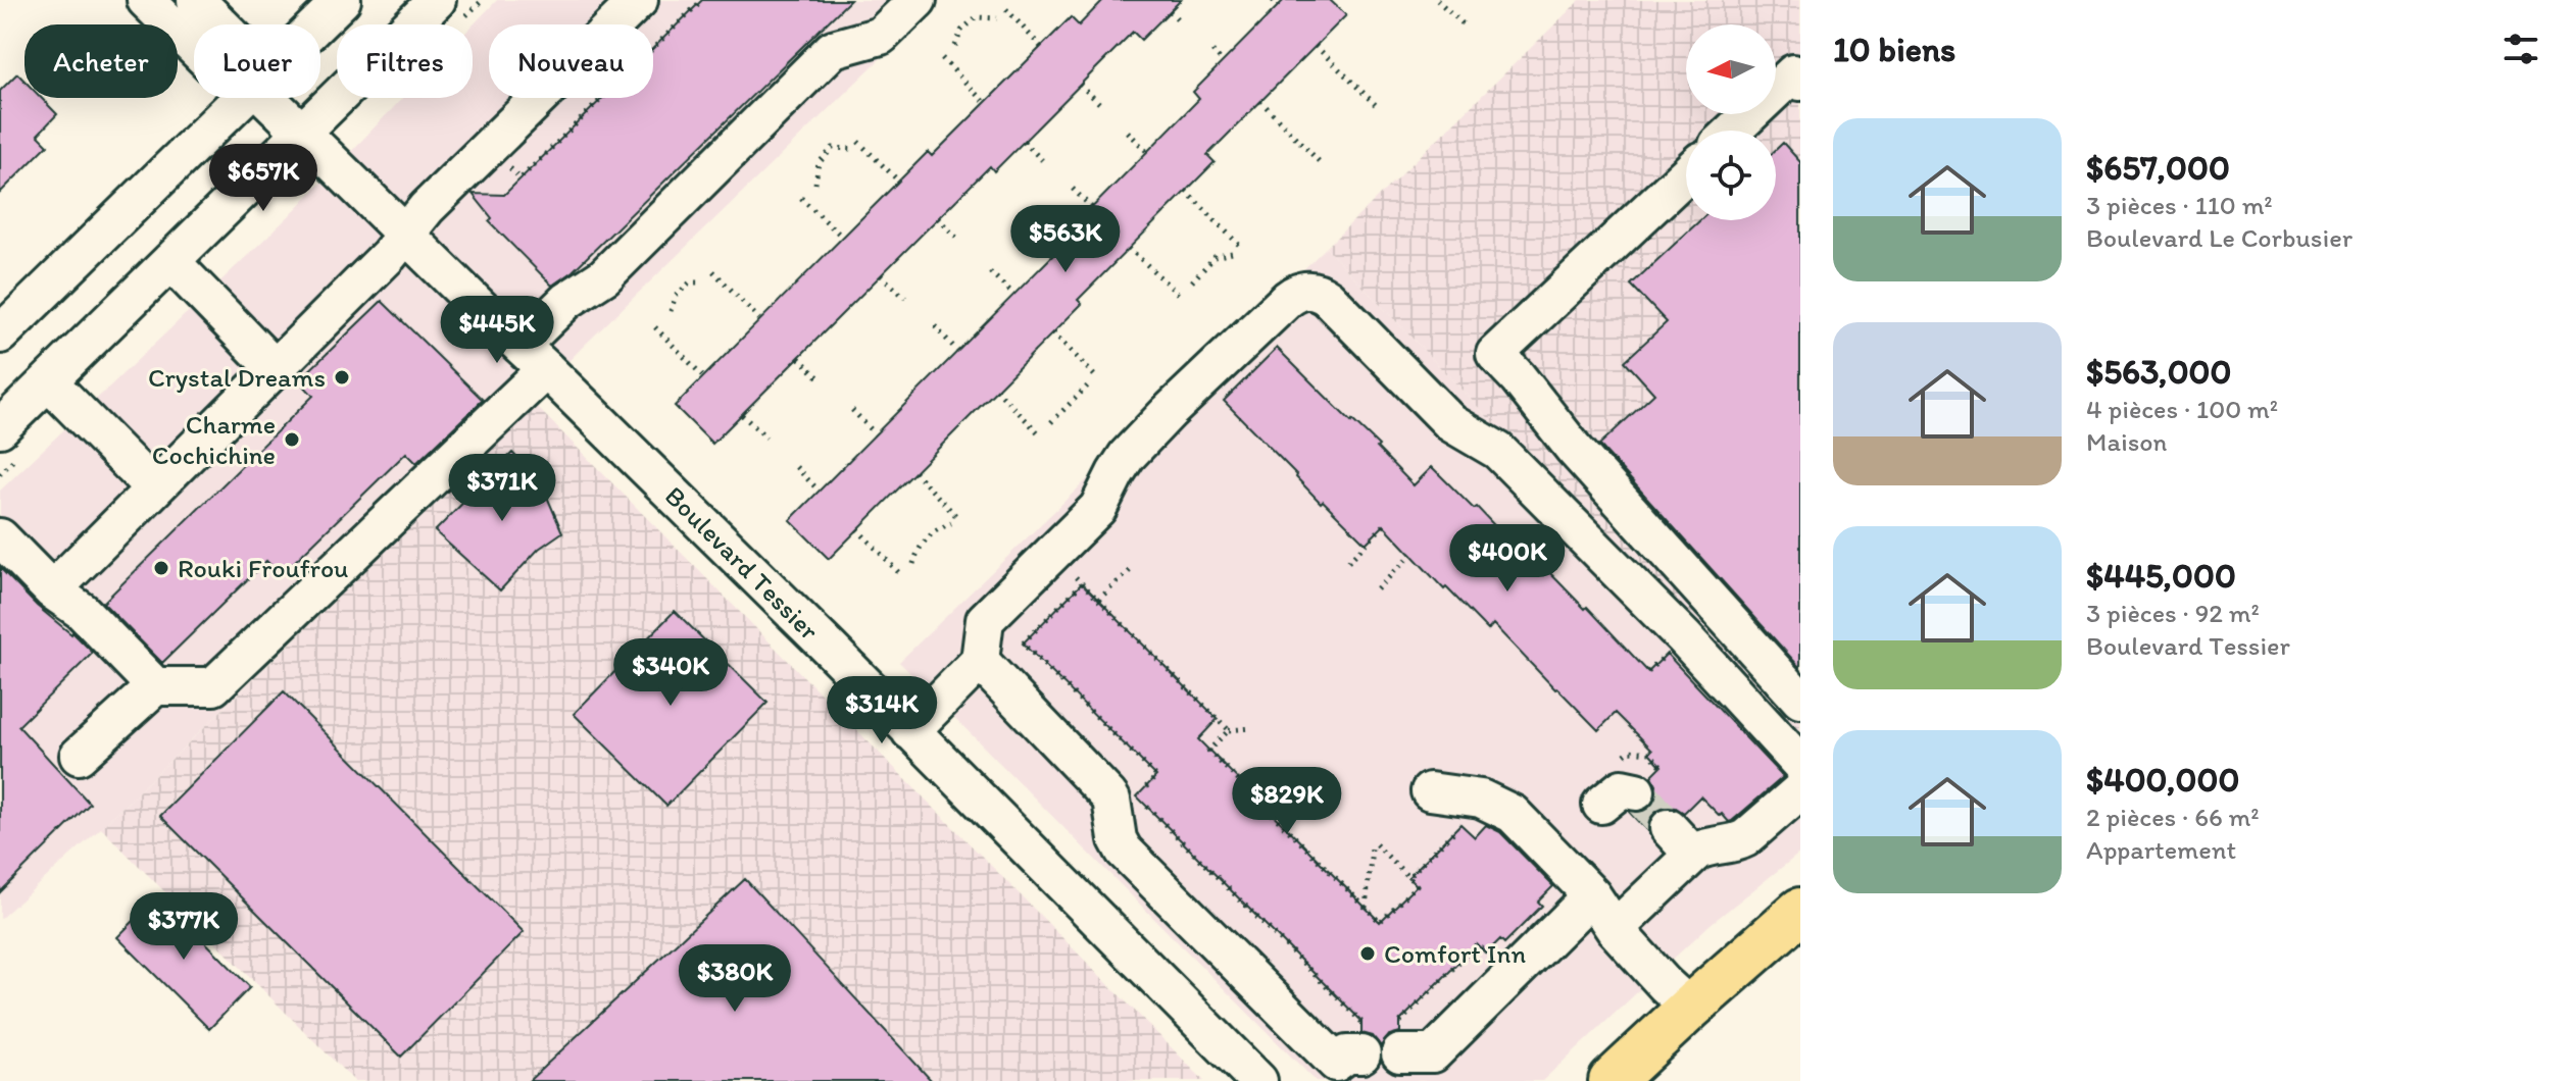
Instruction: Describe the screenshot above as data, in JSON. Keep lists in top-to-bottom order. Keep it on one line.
{"streets":{"street":["Boulevard Tessier"]},"places":["Crystal Dreams","Charme Cochichine","Rouki Froufrou","Comfort Inn"],"north":"left","page":{"heading":"10 biens","chip":["Acheter","Louer","Filtres","Nouveau"],"list":[{"name":"$657,000","note":"3 pièces · 110 m² · Boulevard Le Corbusier"},{"name":"$563,000","note":"4 pièces · 100 m² · Maison"},{"name":"$445,000","note":"3 pièces · 92 m² · Boulevard Tessier"},{"name":"$400,000","note":"2 pièces · 66 m² · Appartement"}],"price":["$657K","$563K","$445K","$371K","$400K","$340K","$314K","$829K","$377K","$380K"]}}
